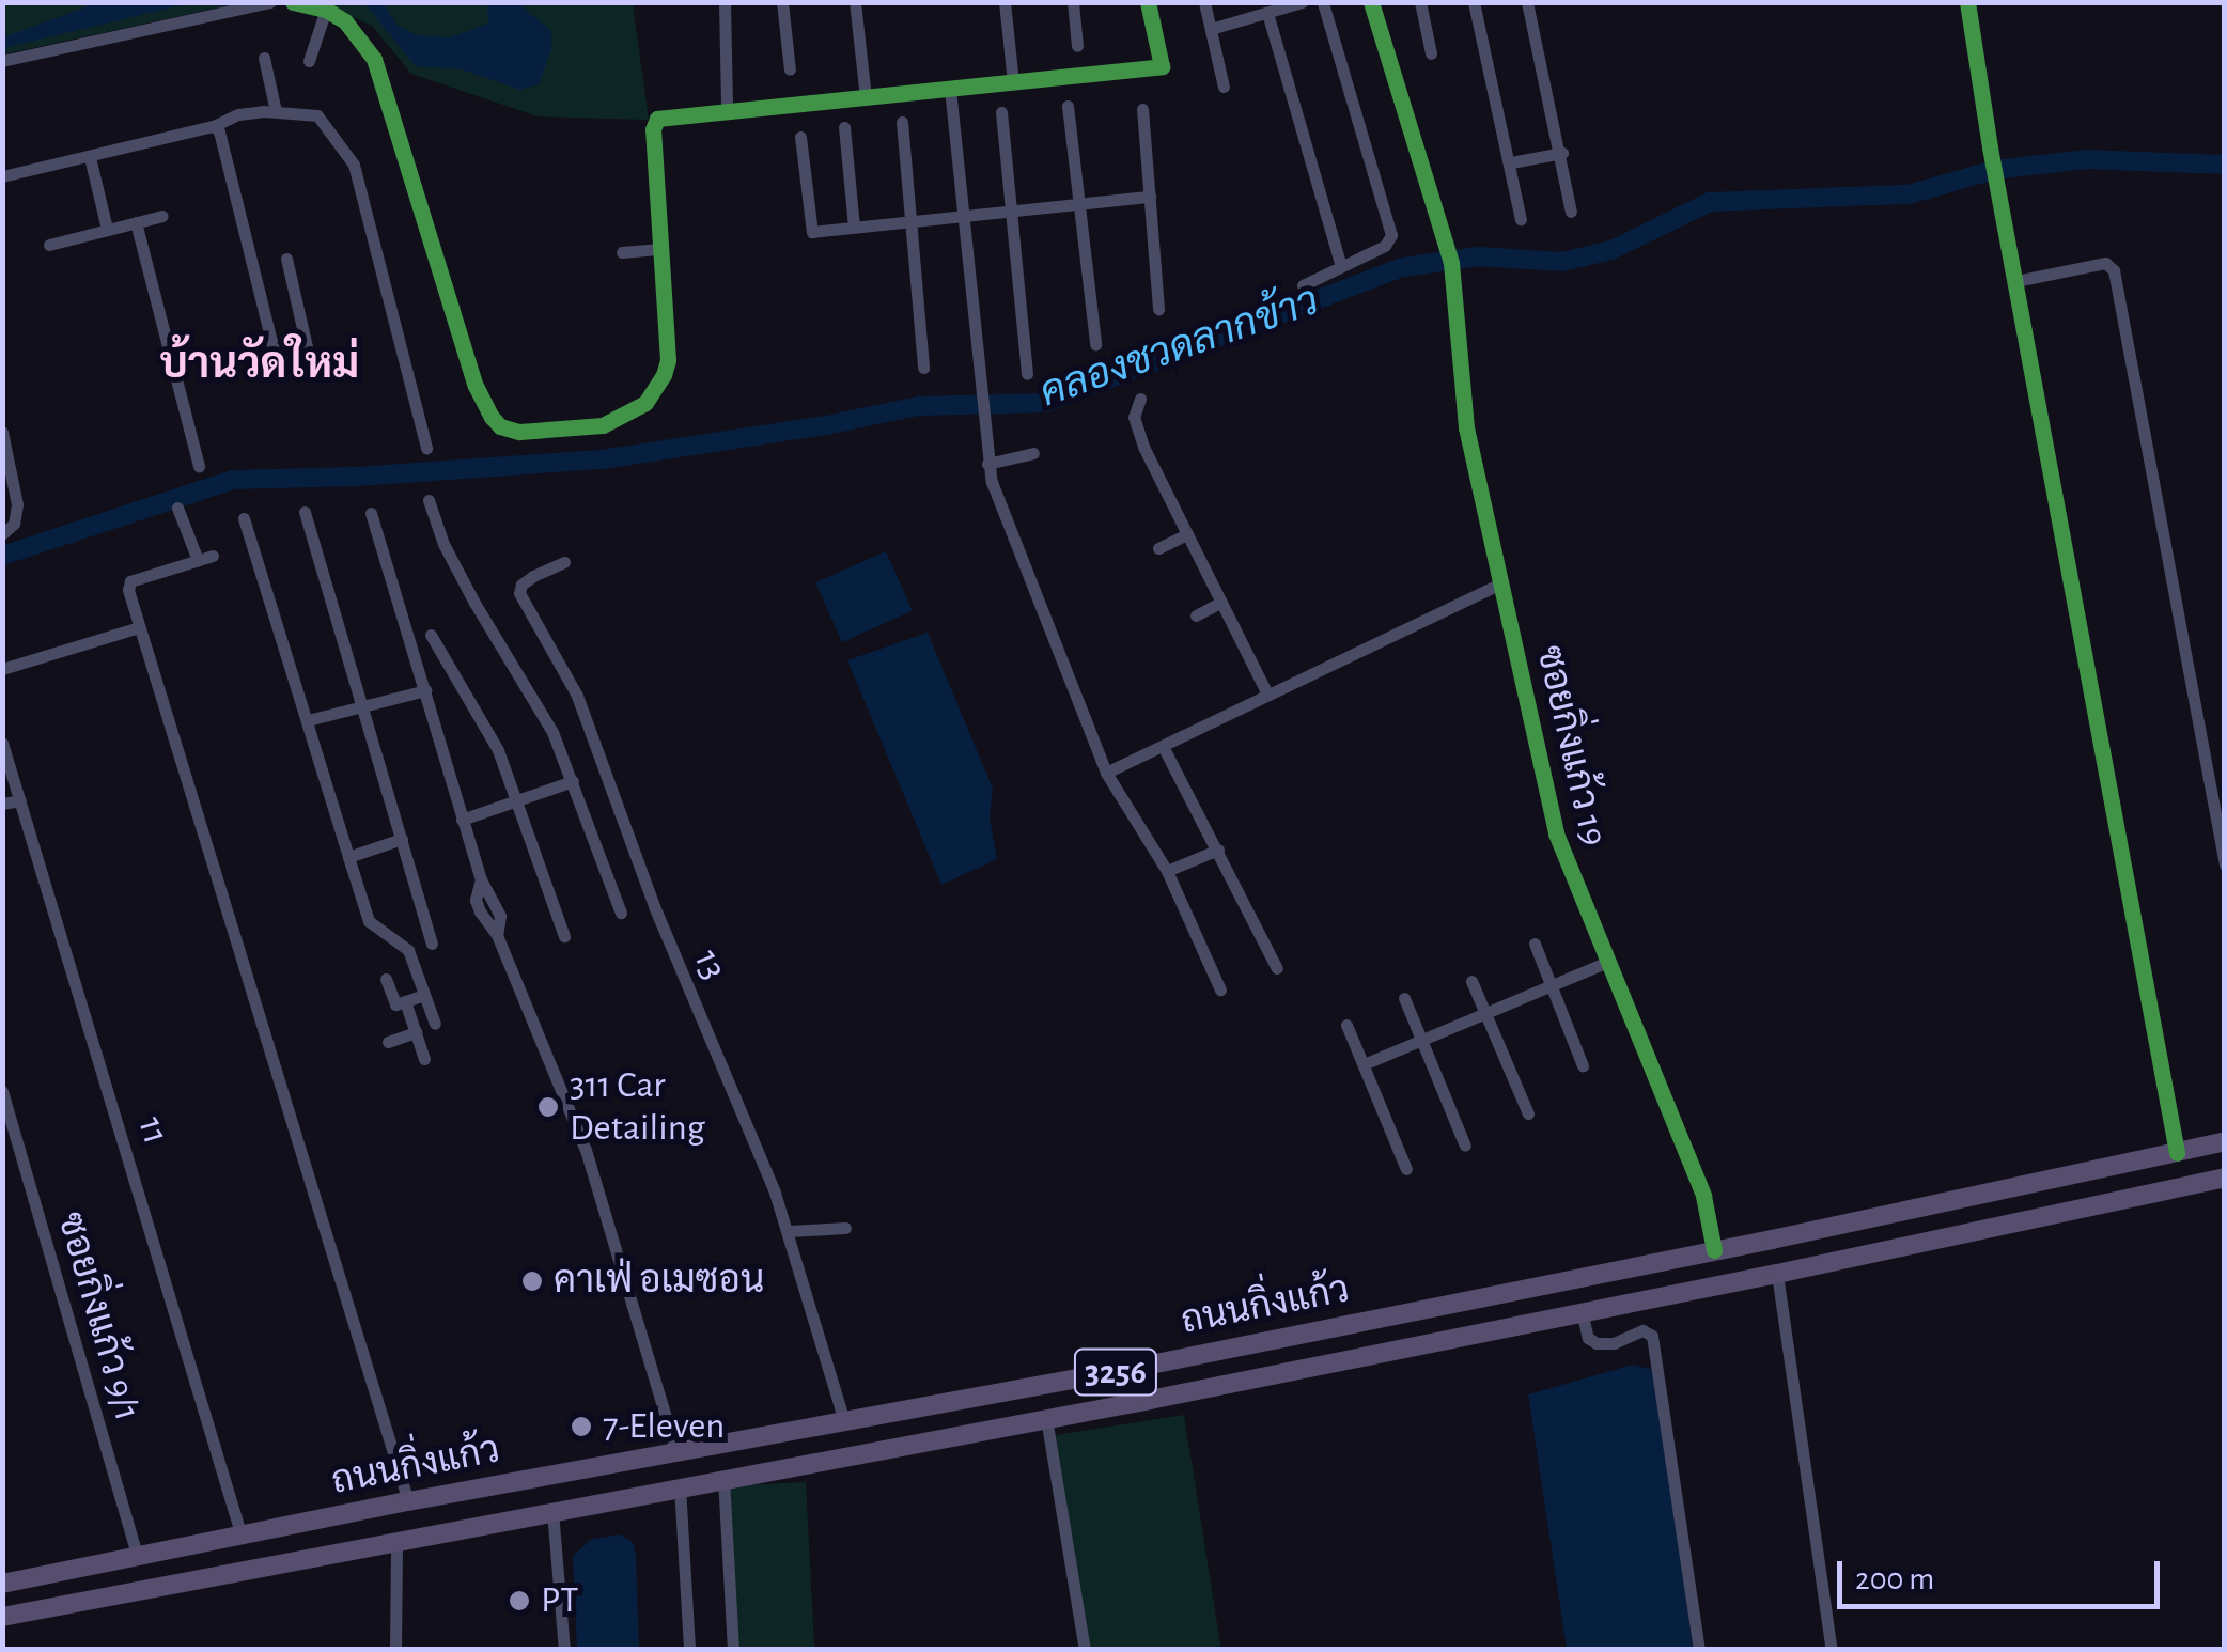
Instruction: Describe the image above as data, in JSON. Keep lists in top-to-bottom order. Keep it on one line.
{"streets":{"main road":["ถนนกิ่งแก้ว","3256"],"street":["ซอยกิ่งแก้ว 19","13","11","ซอยกิ่งแก้ว 9/1"]},"crossings":[["ซอยกิ่งแก้ว 19","ถนนกิ่งแก้ว"],["13","ถนนกิ่งแก้ว"],["11","ถนนกิ่งแก้ว"],["ถนนกิ่งแก้ว","ซอยกิ่งแก้ว 9/1"]],"districts":["บ้านวัดใหม่"],"water":["คลองชวดลากข้าว"],"places":["311 Car Detailing","คาเฟ่ อเมซอน","7-Eleven","PT"],"scale_bar":"200 m"}
